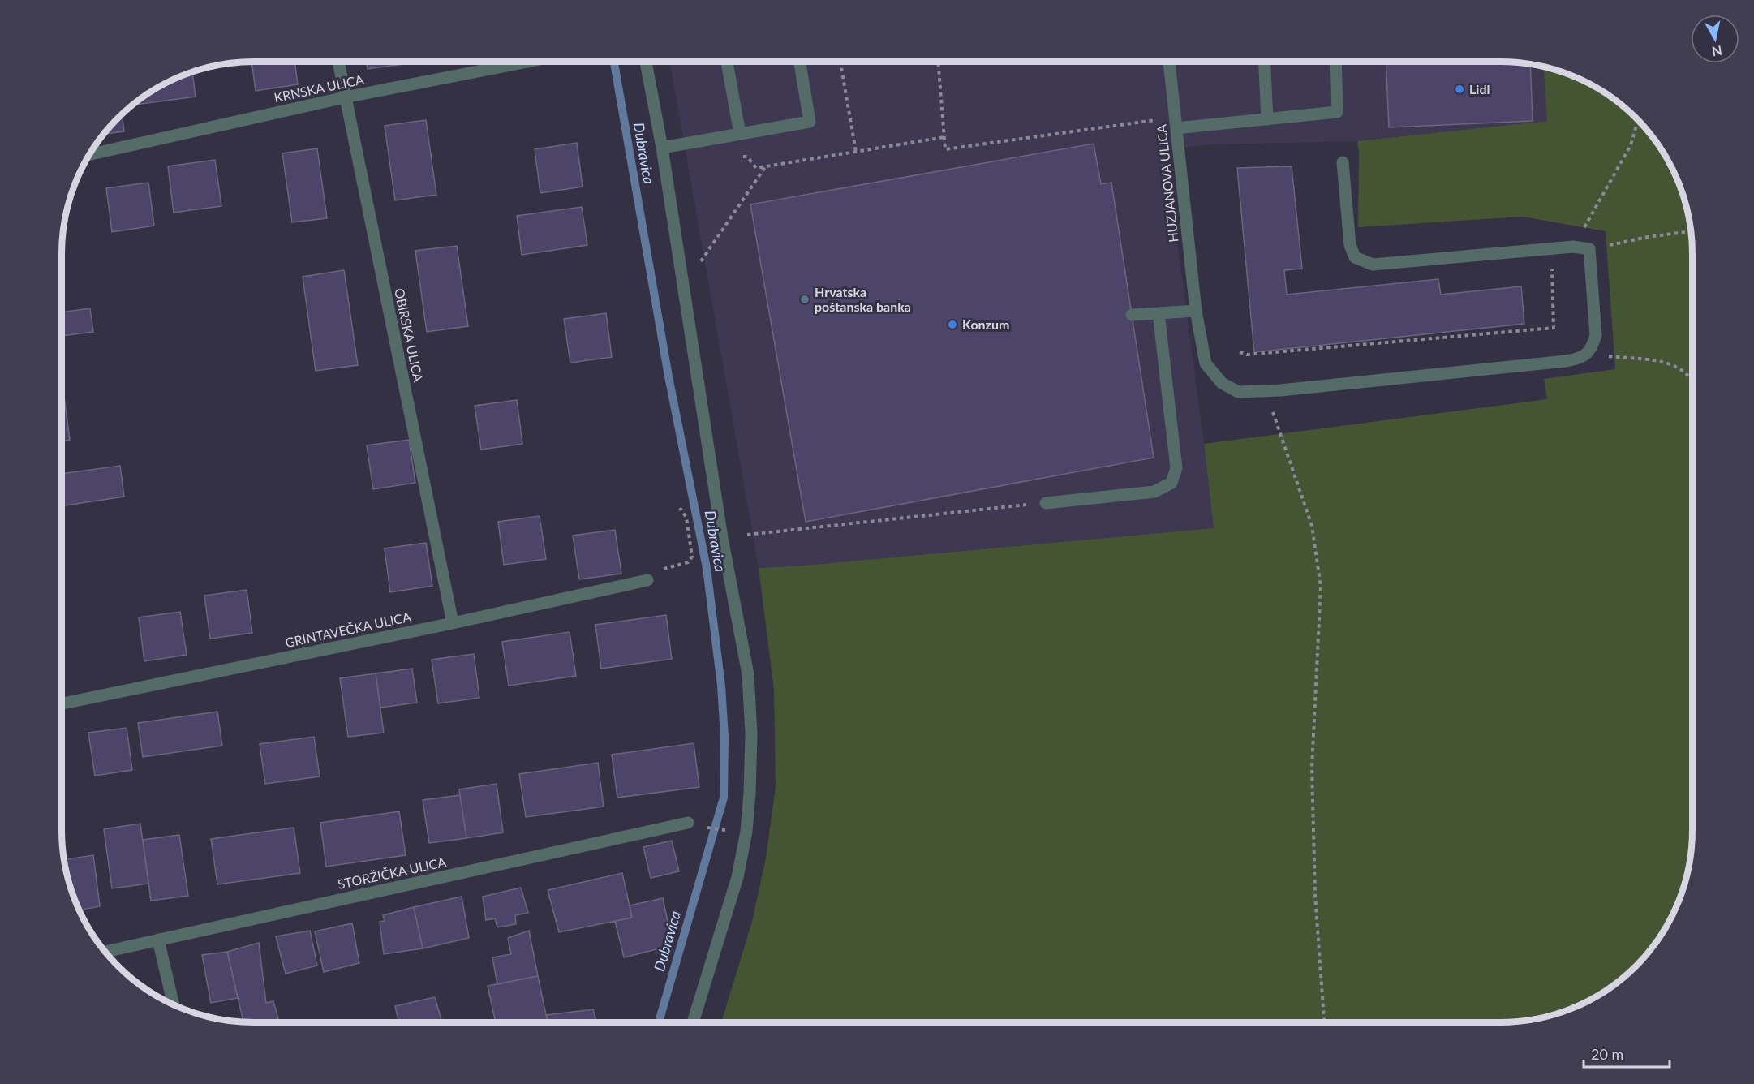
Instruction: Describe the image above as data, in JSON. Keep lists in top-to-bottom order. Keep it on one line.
{"streets":{"street":["KRNSKA ULICA","HUZJANOVA ULICA","OBIRSKA ULICA","GRINTAVEČKA ULICA","STORŽIČKA ULICA"]},"crossings":[["KRNSKA ULICA","OBIRSKA ULICA"],["OBIRSKA ULICA","GRINTAVEČKA ULICA"]],"water":["Dubravica"],"places":["Lidl","Hrvatska poštanska banka","Konzum"],"scale_bar":"20 m","north":"bottom"}
